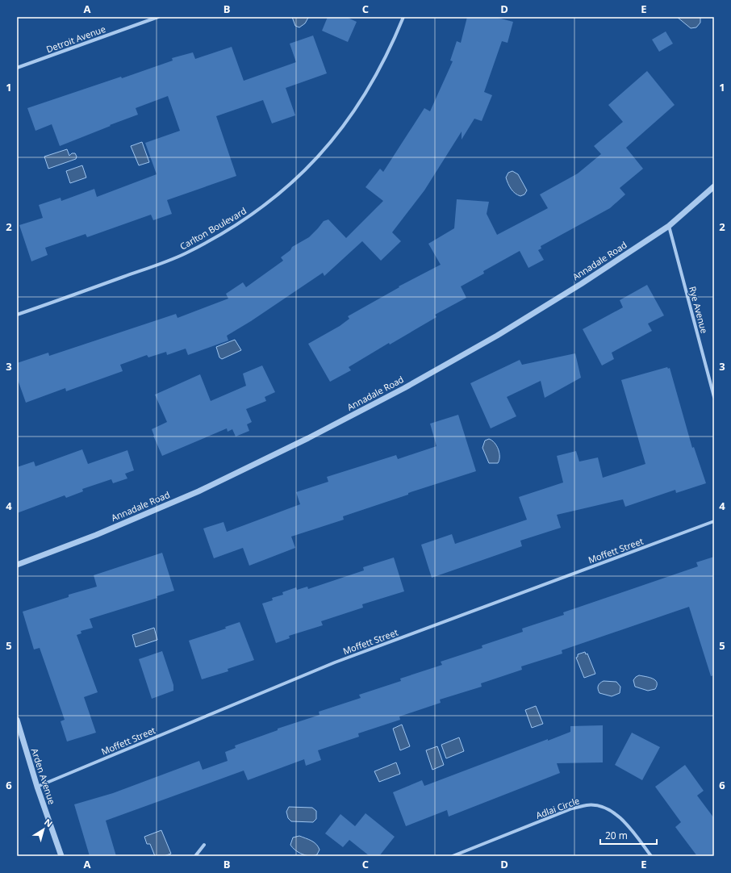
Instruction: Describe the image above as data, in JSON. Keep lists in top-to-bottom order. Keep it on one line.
{"streets":{"street":["Detroit Avenue","Carlton Boulevard","Annadale Road","Rye Avenue","Moffett Street","Arden Avenue","Adlai Circle"]},"crossings":[["Annadale Road","Rye Avenue"],["Moffett Street","Arden Avenue"]],"scale_bar":"20 m","north":"top right","grid":{"columns":["A","B","C","D","E"],"rows":["1","2","3","4","5","6"]}}
